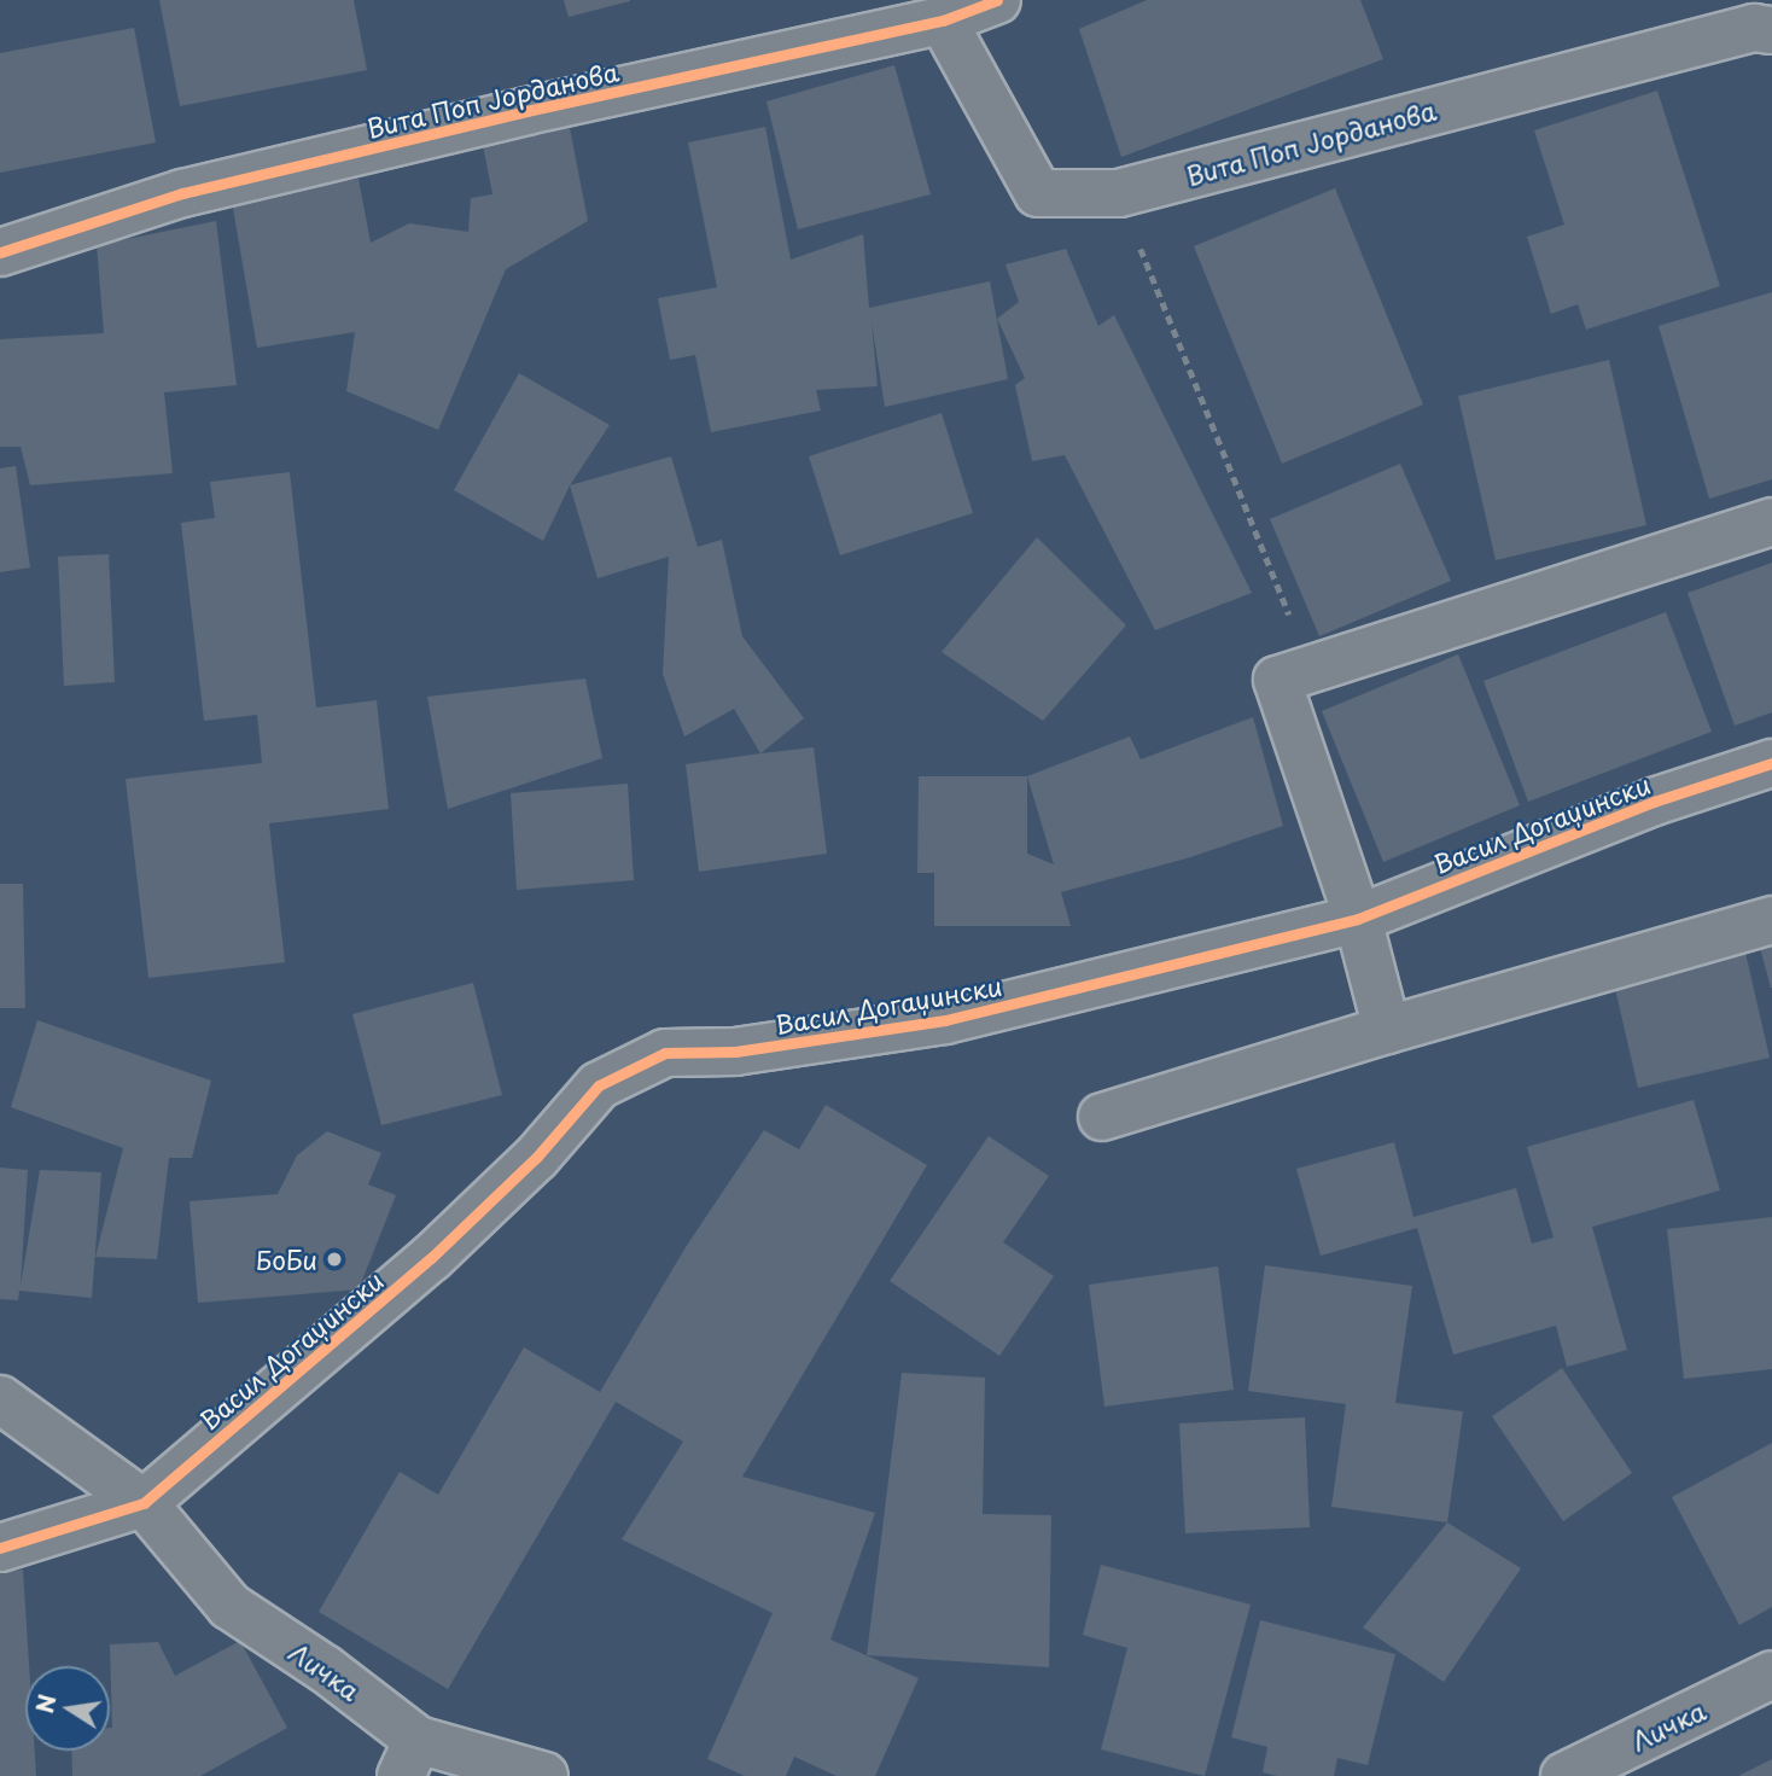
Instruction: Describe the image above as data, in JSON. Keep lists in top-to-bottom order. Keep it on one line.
{"streets":{"street":["Вита Поп Јорданова","Васил Догаџински","Личка"]},"crossings":[["Васил Догаџински","Личка"]],"places":["БоБи"],"north":"left"}
